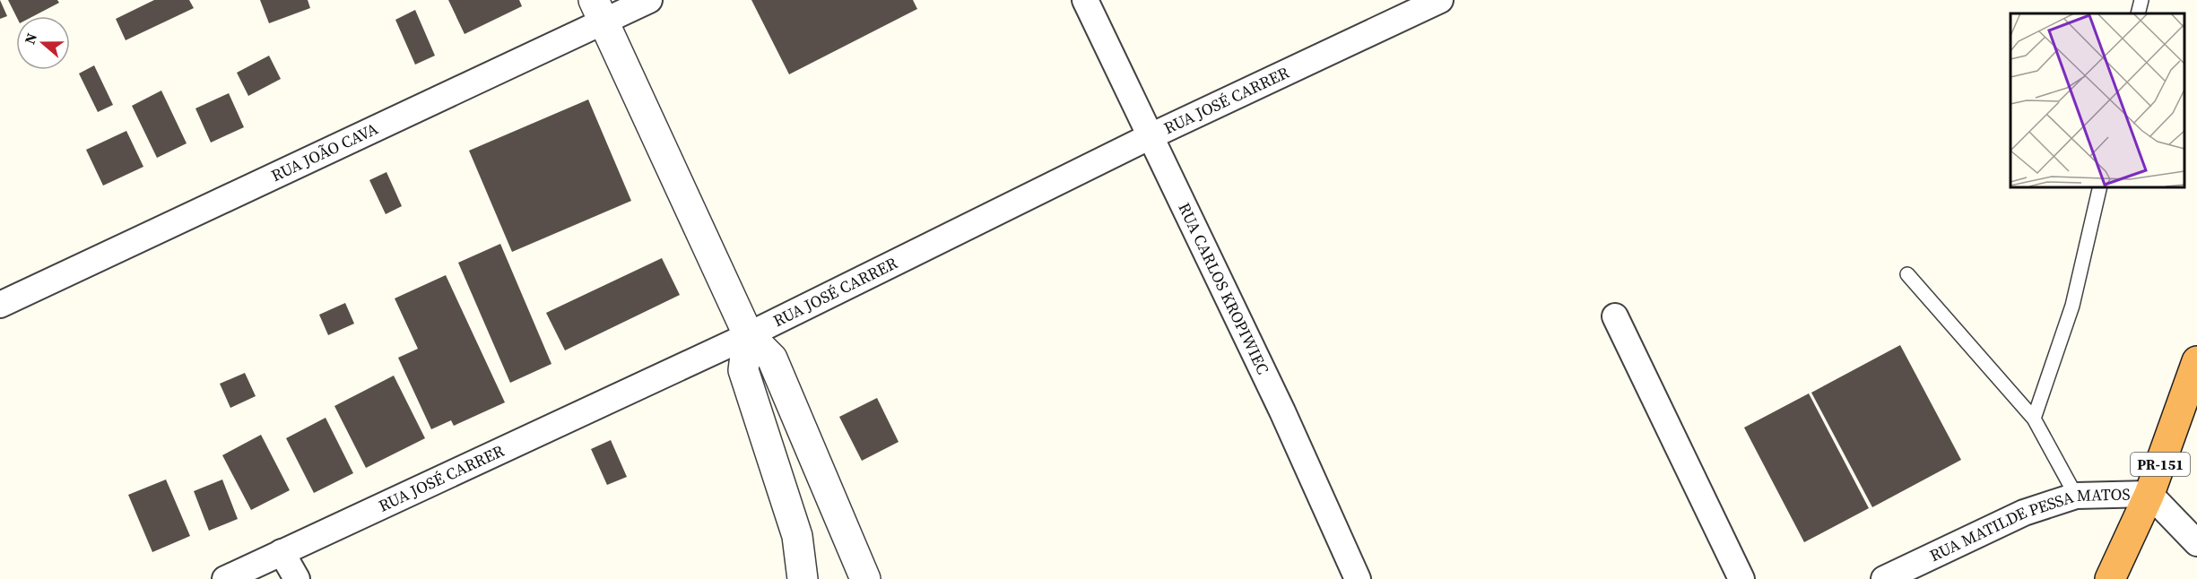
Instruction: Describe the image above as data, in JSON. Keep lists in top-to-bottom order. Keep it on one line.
{"streets":{"highway":["PR-151"],"street":["RUA JOSÉ CARRER","RUA JOÃO CAVA","RUA CARLOS KROPIWIEC","RUA MATILDE PESSA MATOS"]},"crossings":[["RUA JOSÉ CARRER","RUA CARLOS KROPIWIEC"],["PR-151","RUA MATILDE PESSA MATOS"]],"north":"left"}
